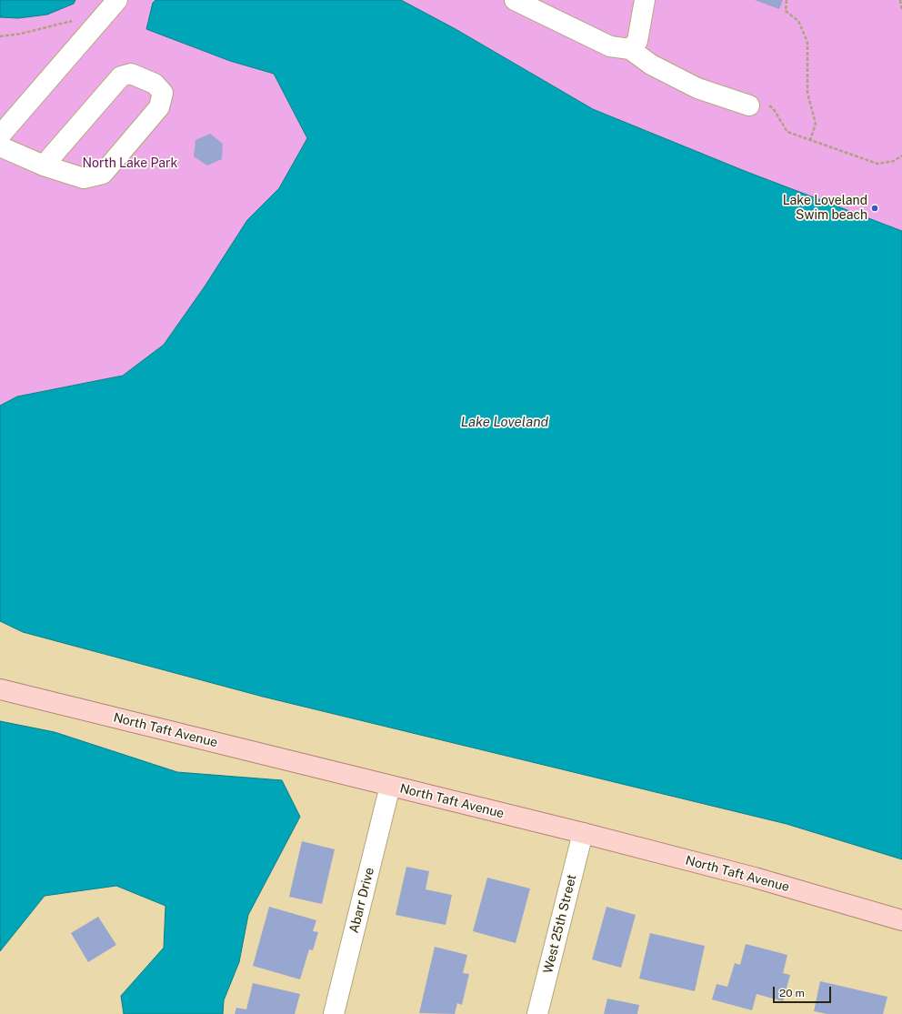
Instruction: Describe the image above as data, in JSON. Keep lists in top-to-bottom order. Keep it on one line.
{"streets":{"main road":["North Taft Avenue"],"street":["Abarr Drive","West 25th Street"]},"crossings":[["North Taft Avenue","Abarr Drive"],["North Taft Avenue","West 25th Street"]],"water":["Lake Loveland"],"parks":["North Lake Park"],"places":["Lake Loveland Swim beach"],"scale_bar":"20 m"}
